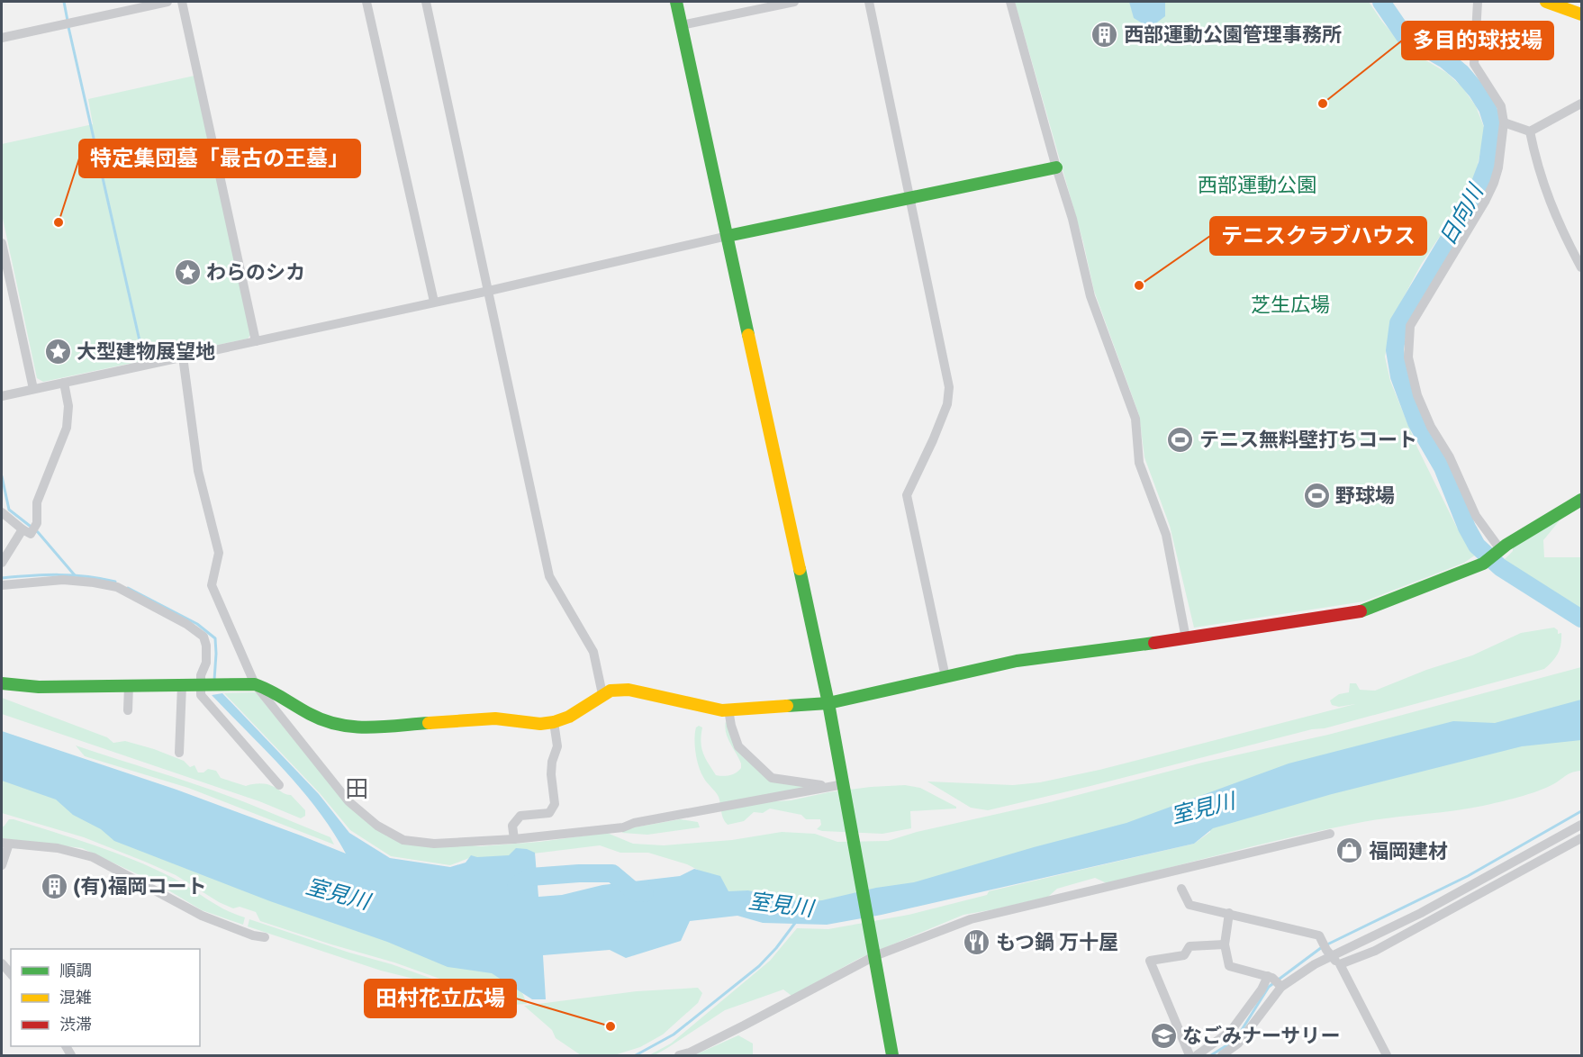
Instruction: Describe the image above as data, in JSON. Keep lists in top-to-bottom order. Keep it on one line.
{"districts":["田"],"water":["日向川","室見川"],"parks":["西部運動公園","芝生広場"],"places":{"building":["西部運動公園管理事務所","(有)福岡コート"],"other":["多目的球技場","特定集団墓「最古の王墓」","テニスクラブハウス","田村花立広場"],"place":["わらのシカ","大型建物展望地"],"sports":["テニス無料壁打ちコート","野球場"],"shop":["福岡建材"],"restaurant":["もつ鍋 万十屋"],"school or university":["なごみナーサリー"]},"legend":["順調","混雑","渋滞"]}
